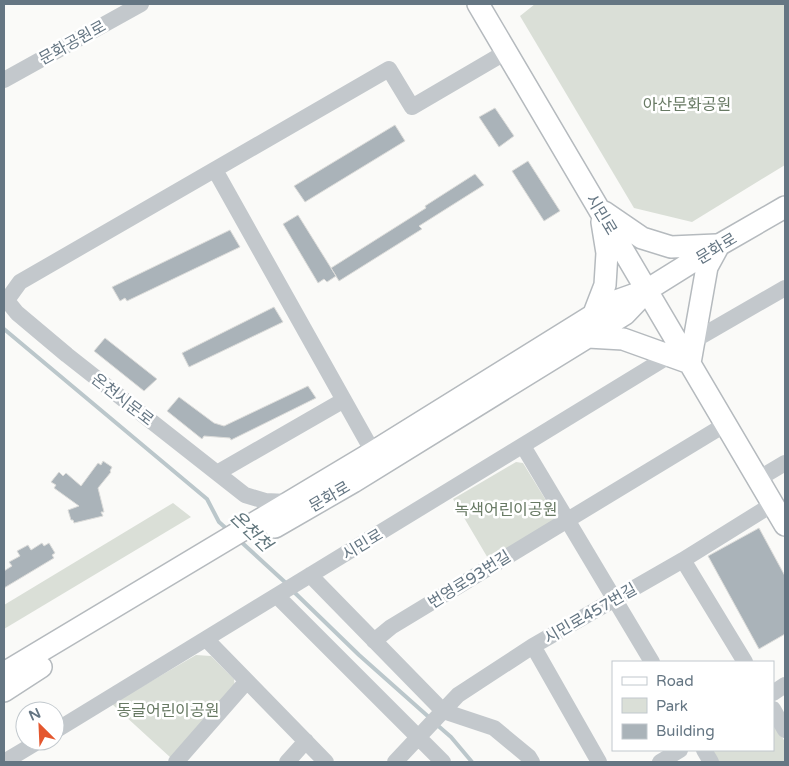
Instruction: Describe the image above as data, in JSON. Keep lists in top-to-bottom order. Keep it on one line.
{"streets":{"main road":["시민로","문화로"],"street":["문화공원로","온천시문로","번영로93번길","시민로457번길"]},"crossings":[["시민로","문화로"],["시민로","시민로457번길"]],"water":["온천천"],"parks":["아산문화공원","녹색어린이공원","동글어린이공원"],"legend":["Road","Park","Building"],"north":"top left"}
